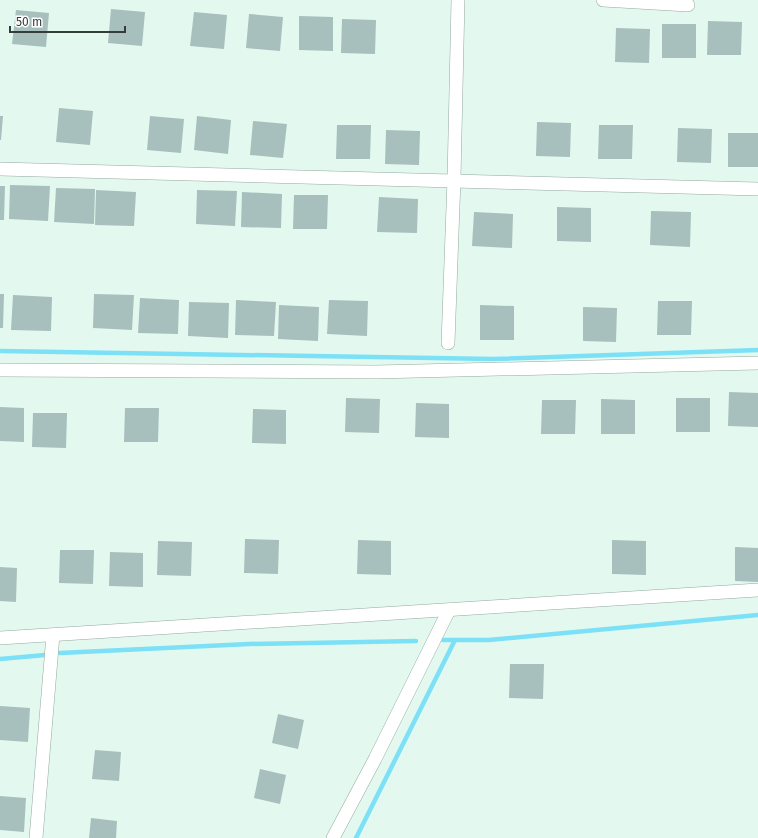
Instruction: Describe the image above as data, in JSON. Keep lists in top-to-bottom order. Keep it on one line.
{"scale_bar":"50 m"}
